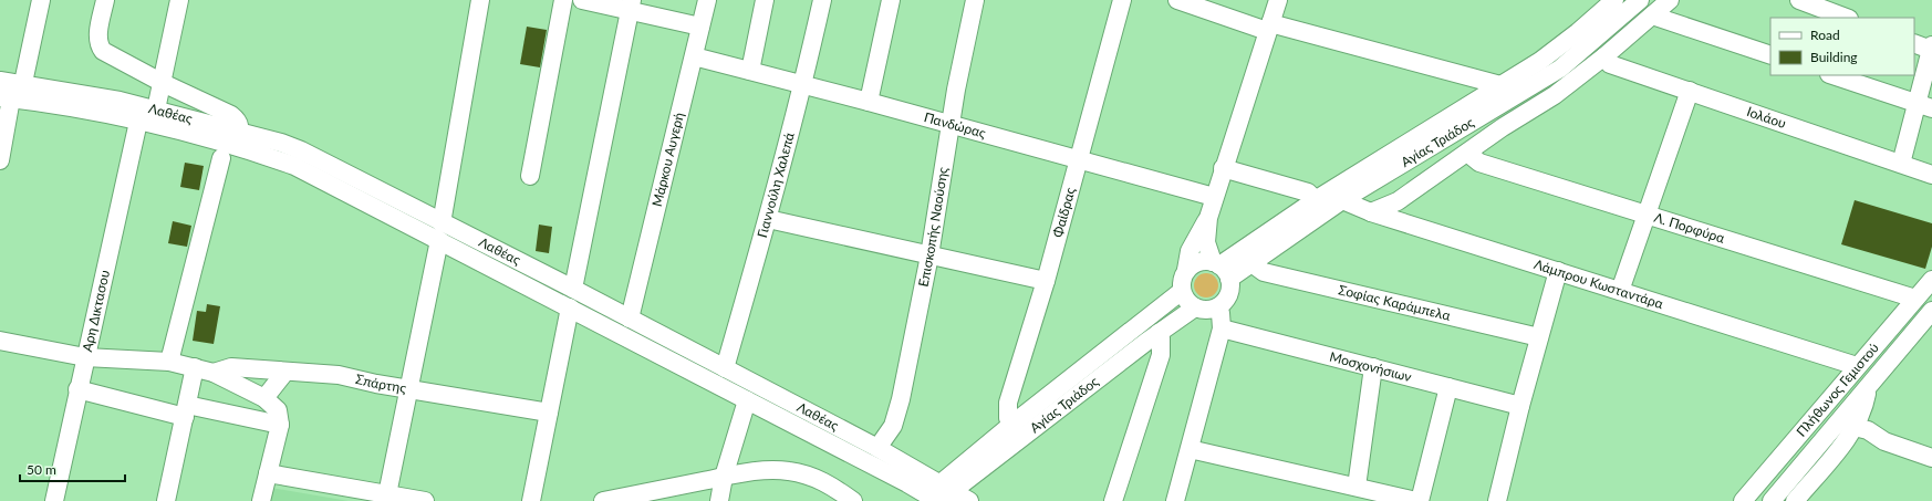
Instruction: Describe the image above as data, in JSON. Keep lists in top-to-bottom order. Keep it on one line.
{"streets":{"street":["Λαθέας","Ιολάου","Πανδώρας","Αγίας Τριάδος","Μάρκου Αυγερή","Γιαννούλη Χαλεπά","Φαίδρας","Επισκοπής Ναούσης","Λ. Πορφύρα","Λάμπρου Κωσταντάρα","Σοφίας Καράμπελα","Αρη Δικτασου","Μοσχονήσιων","Σπάρτης","Πλήθωνος Γεμιστού"]},"crossings":[["Λαθέας","Αγίας Τριάδος"],["Λαθέας","Μάρκου Αυγερή"],["Λαθέας","Γιαννούλη Χαλεπά"],["Λαθέας","Επισκοπής Ναούσης"],["Λαθέας","Αρη Δικτασου"],["Ιολάου","Αγίας Τριάδος"],["Πανδώρας","Μάρκου Αυγερή"],["Πανδώρας","Γιαννούλη Χαλεπά"],["Πανδώρας","Φαίδρας"],["Πανδώρας","Επισκοπής Ναούσης"],["Αγίας Τριάδος","Φαίδρας"],["Αγίας Τριάδος","Λ. Πορφύρα"],["Αγίας Τριάδος","Λάμπρου Κωσταντάρα"],["Αγίας Τριάδος","Σοφίας Καράμπελα"],["Λ. Πορφύρα","Πλήθωνος Γεμιστού"],["Λάμπρου Κωσταντάρα","Πλήθωνος Γεμιστού"]],"legend":["Road","Building"],"scale_bar":"50 m"}
